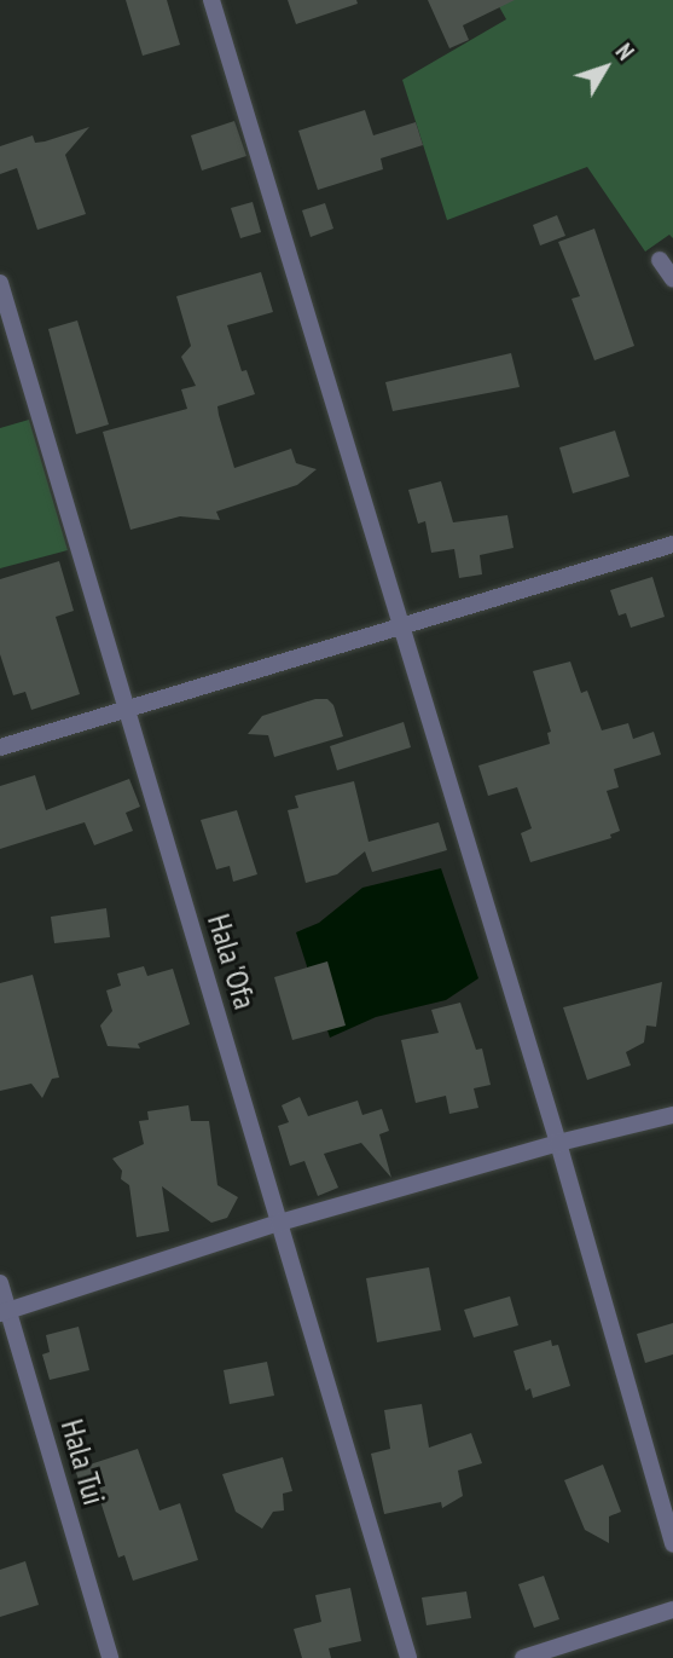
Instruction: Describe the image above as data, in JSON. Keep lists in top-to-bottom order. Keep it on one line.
{"streets":{"street":["Hala 'Ofa","Hala Tui"]},"north":"top right"}
